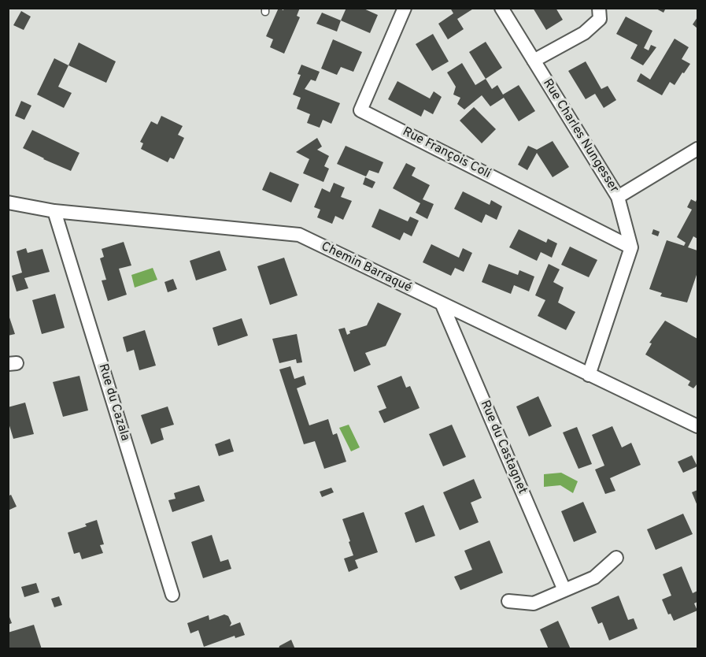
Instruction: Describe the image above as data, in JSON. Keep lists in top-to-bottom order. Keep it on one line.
{"streets":{"street":["Rue Charles Nungesser","Rue François Coli","Chemin Barraqué","Rue du Cazala","Rue du Castagnet"]},"crossings":[["Rue Charles Nungesser","Rue François Coli"],["Chemin Barraqué","Rue du Cazala"],["Chemin Barraqué","Rue du Castagnet"]]}
